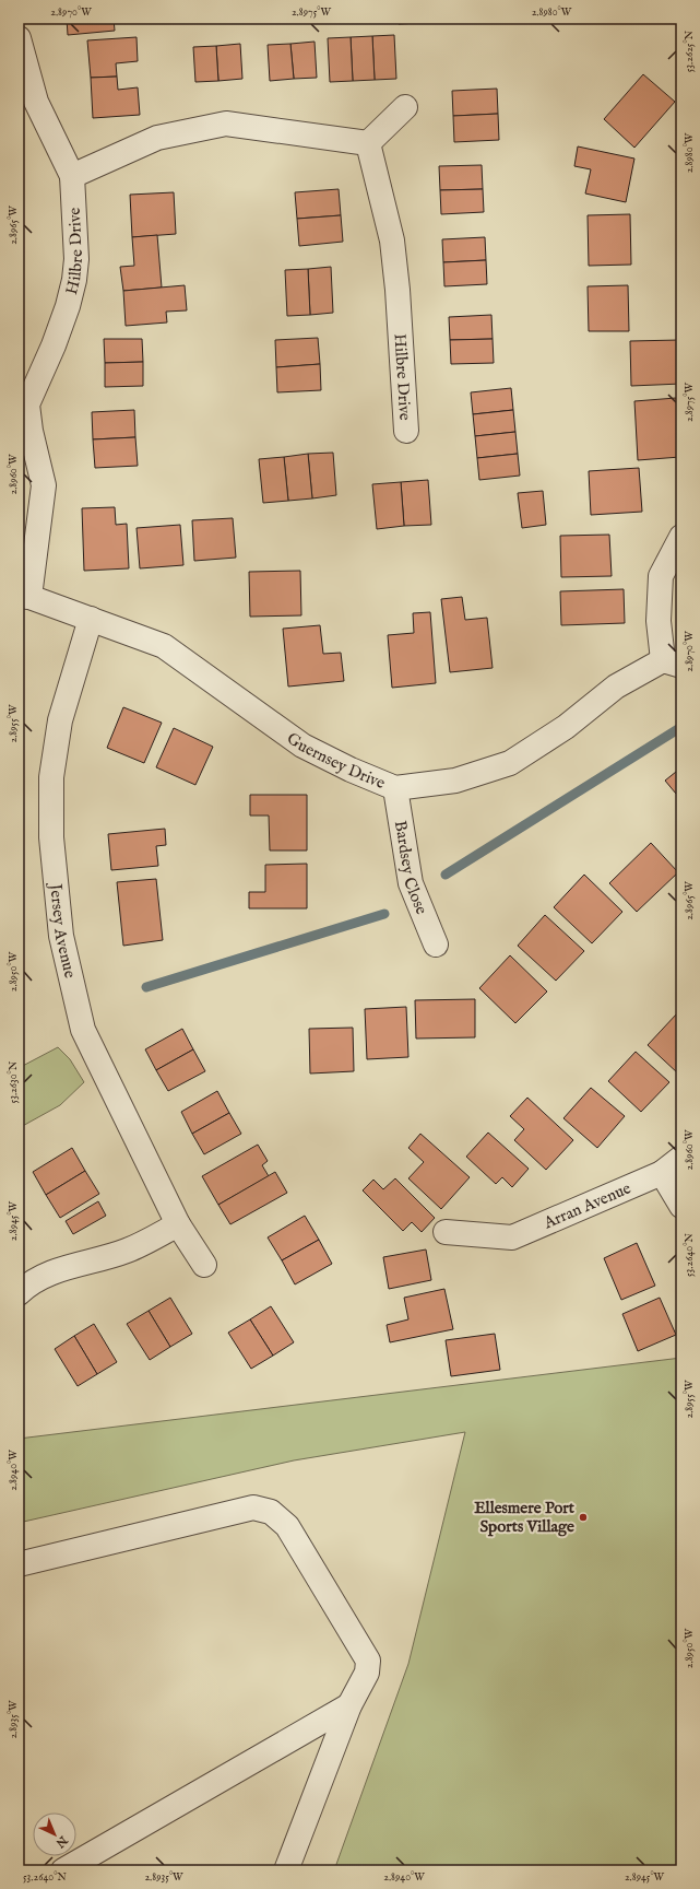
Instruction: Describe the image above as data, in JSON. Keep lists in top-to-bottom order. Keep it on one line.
{"streets":{"street":["Hilbre Drive","Guernsey Drive","Bardsey Close","Jersey Avenue","Arran Avenue"]},"crossings":[["Hilbre Drive","Guernsey Drive"],["Guernsey Drive","Bardsey Close"],["Guernsey Drive","Jersey Avenue"]],"places":["Ellesmere Port Sports Village"],"north":"bottom right","coordinates":["2.8970°W","2.8975°W","2.8980°W","53.2625°N","2.8965°W","2.8960°W","2.8955°W","2.8950°W","53.2630°N","2.8945°W","53.2640°N","2.8940°W","2.8935°W"]}
